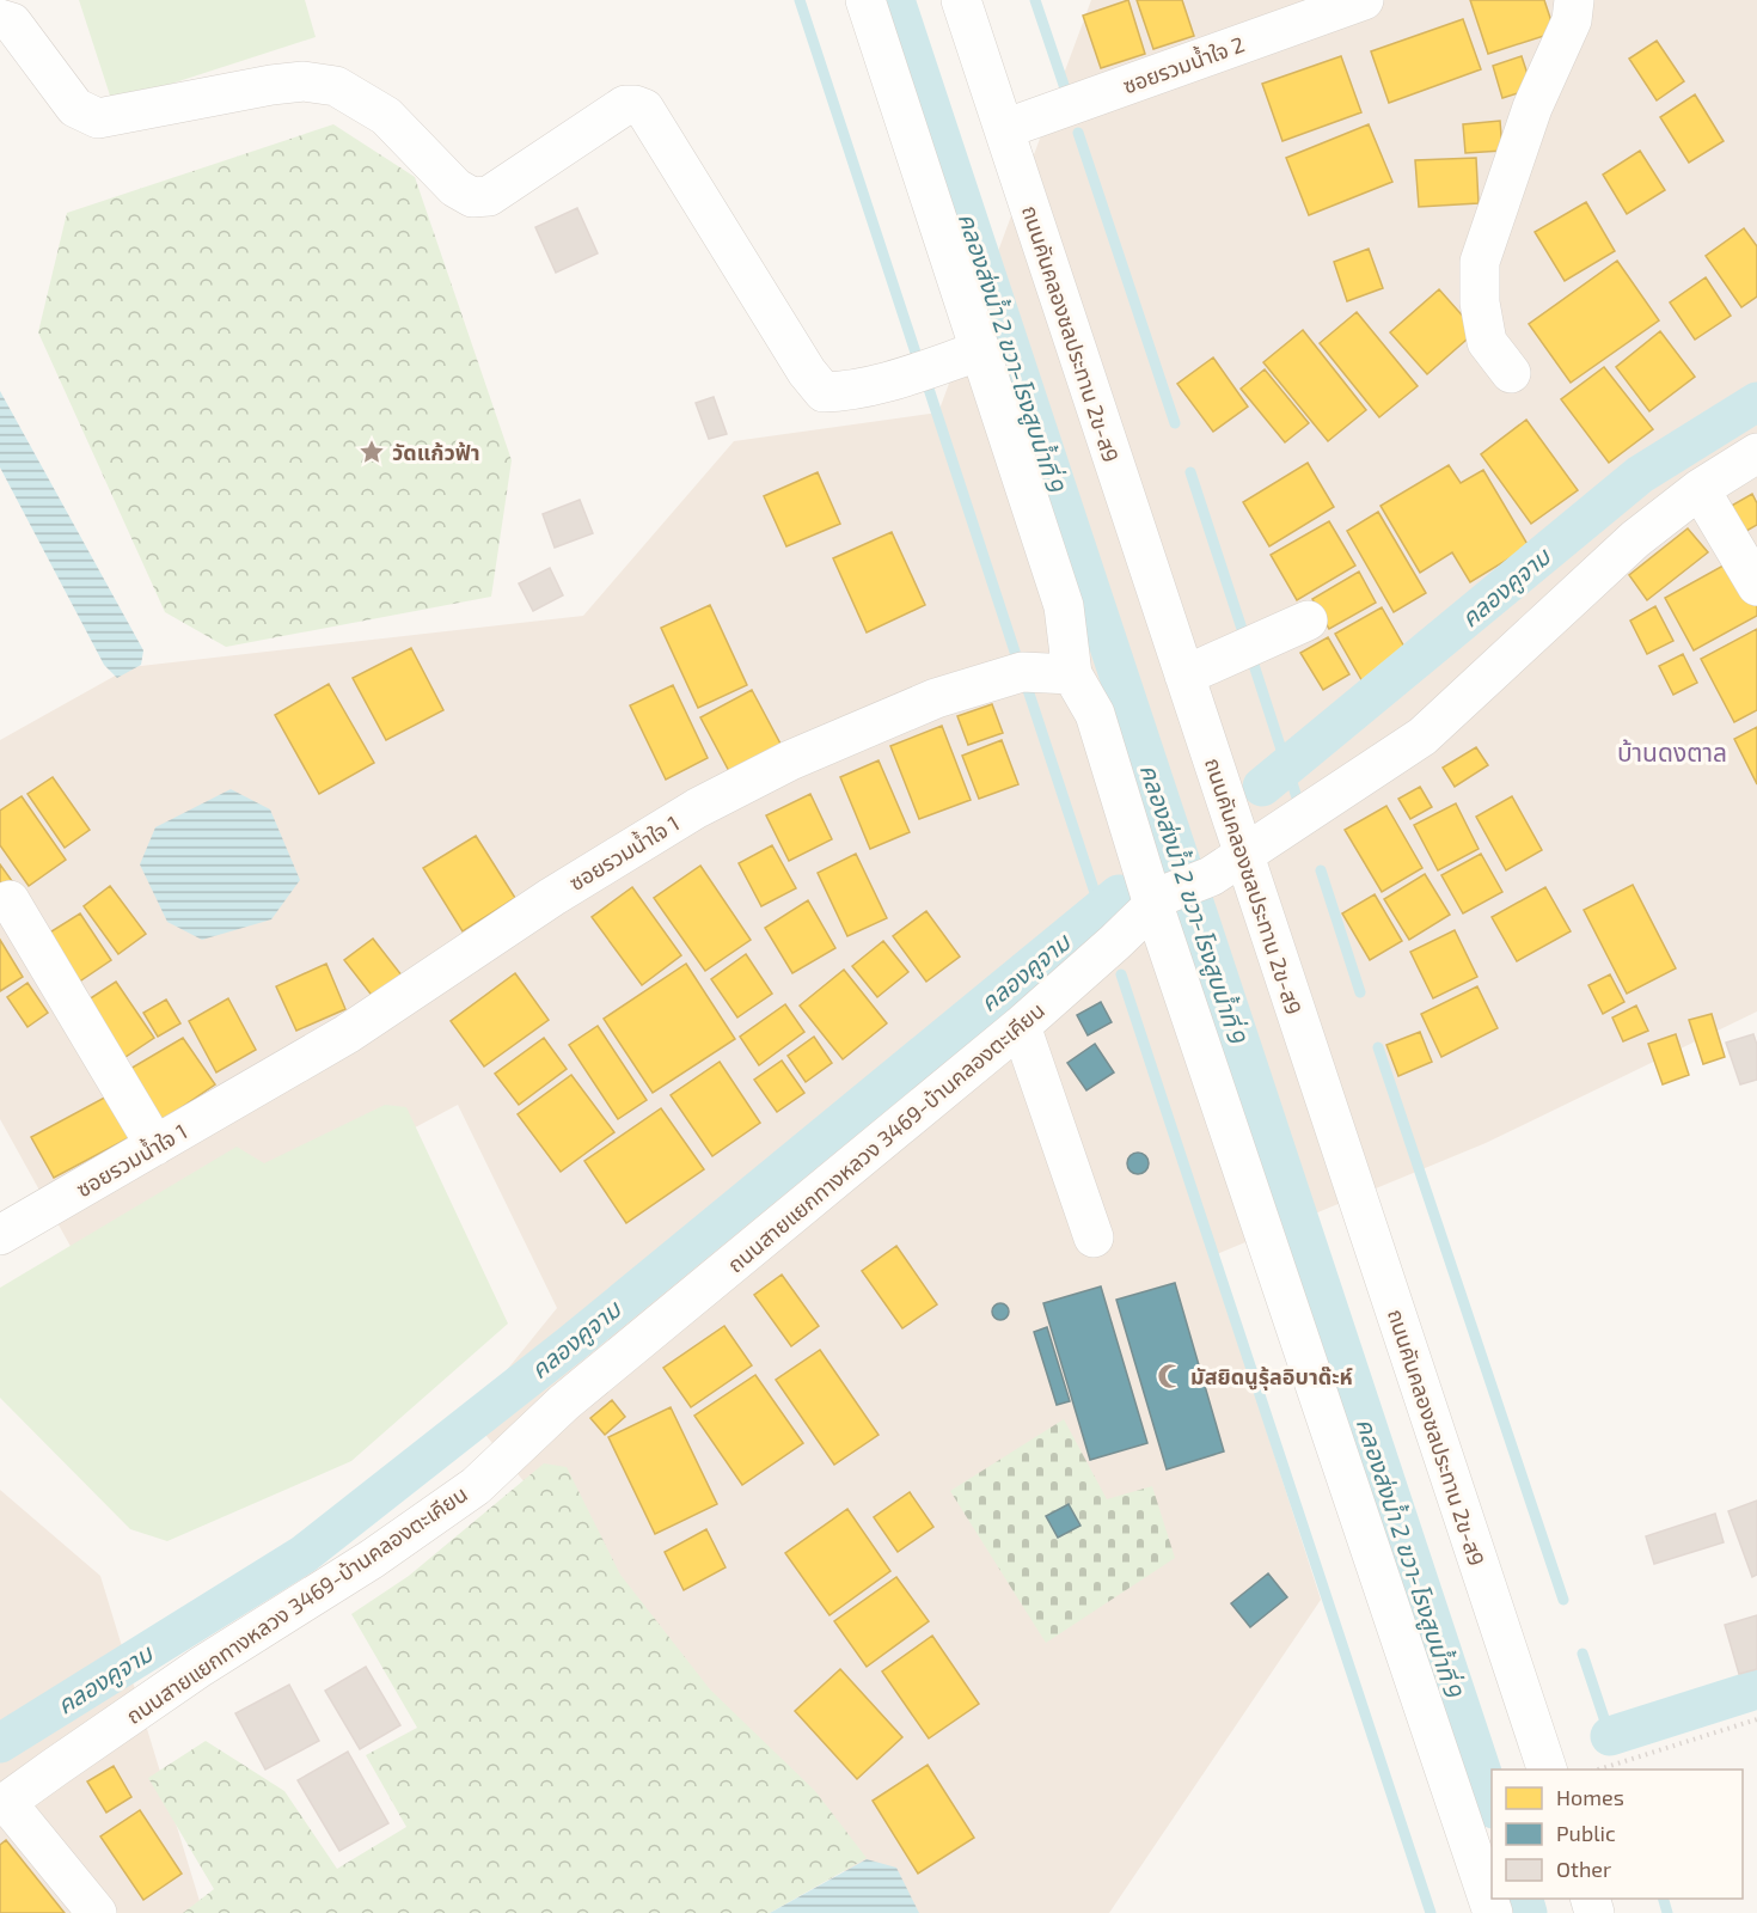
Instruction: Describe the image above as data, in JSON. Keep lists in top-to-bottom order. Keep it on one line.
{"streets":{"street":["ซอยรวมน้ำใจ 2","ถนนคันคลองชลประทาน 2ข-ส9","ซอยรวมน้ำใจ 1","ถนนสายแยกทางหลวง 3469-บ้านคลองตะเคียน"]},"crossings":[["ซอยรวมน้ำใจ 2","ถนนคันคลองชลประทาน 2ข-ส9"],["ถนนคันคลองชลประทาน 2ข-ส9","ถนนสายแยกทางหลวง 3469-บ้านคลองตะเคียน"]],"districts":["บ้านดงตาล"],"water":["คลองส่งน้ำ 2 ขวา-โรงสูบน้ำที่ 9","คลองคูจาม"],"places":{"place":["วัดแก้วฟ้า"],"mosque":["มัสยิดนูรุ้ลอิบาด๊ะห์"]},"legend":["Homes","Public","Other"]}
